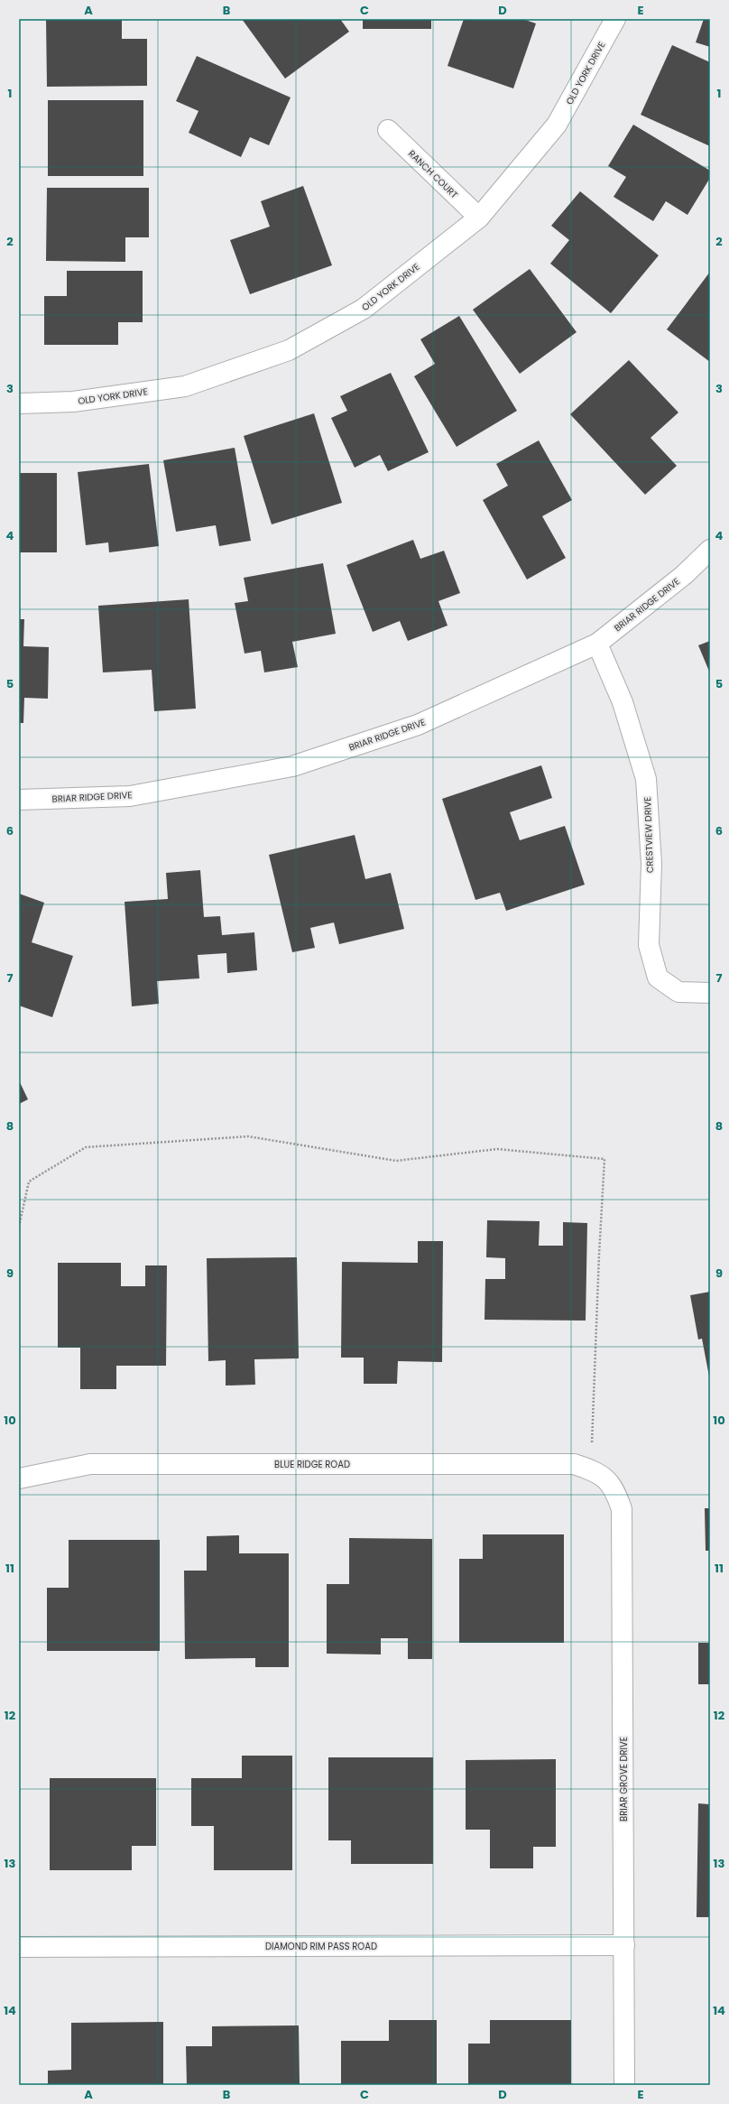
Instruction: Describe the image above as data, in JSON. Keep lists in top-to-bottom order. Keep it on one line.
{"streets":{"street":["OLD YORK DRIVE","RANCH COURT","BRIAR RIDGE DRIVE","CRESTVIEW DRIVE","BLUE RIDGE ROAD","BRIAR GROVE DRIVE","DIAMOND RIM PASS ROAD"]},"crossings":[["OLD YORK DRIVE","RANCH COURT"],["BRIAR RIDGE DRIVE","CRESTVIEW DRIVE"],["BLUE RIDGE ROAD","BRIAR GROVE DRIVE"],["BRIAR GROVE DRIVE","DIAMOND RIM PASS ROAD"]],"grid":{"columns":["A","B","C","D","E"],"rows":["1","2","3","4","5","6","7","8","9","10","11","12","13","14"]}}
